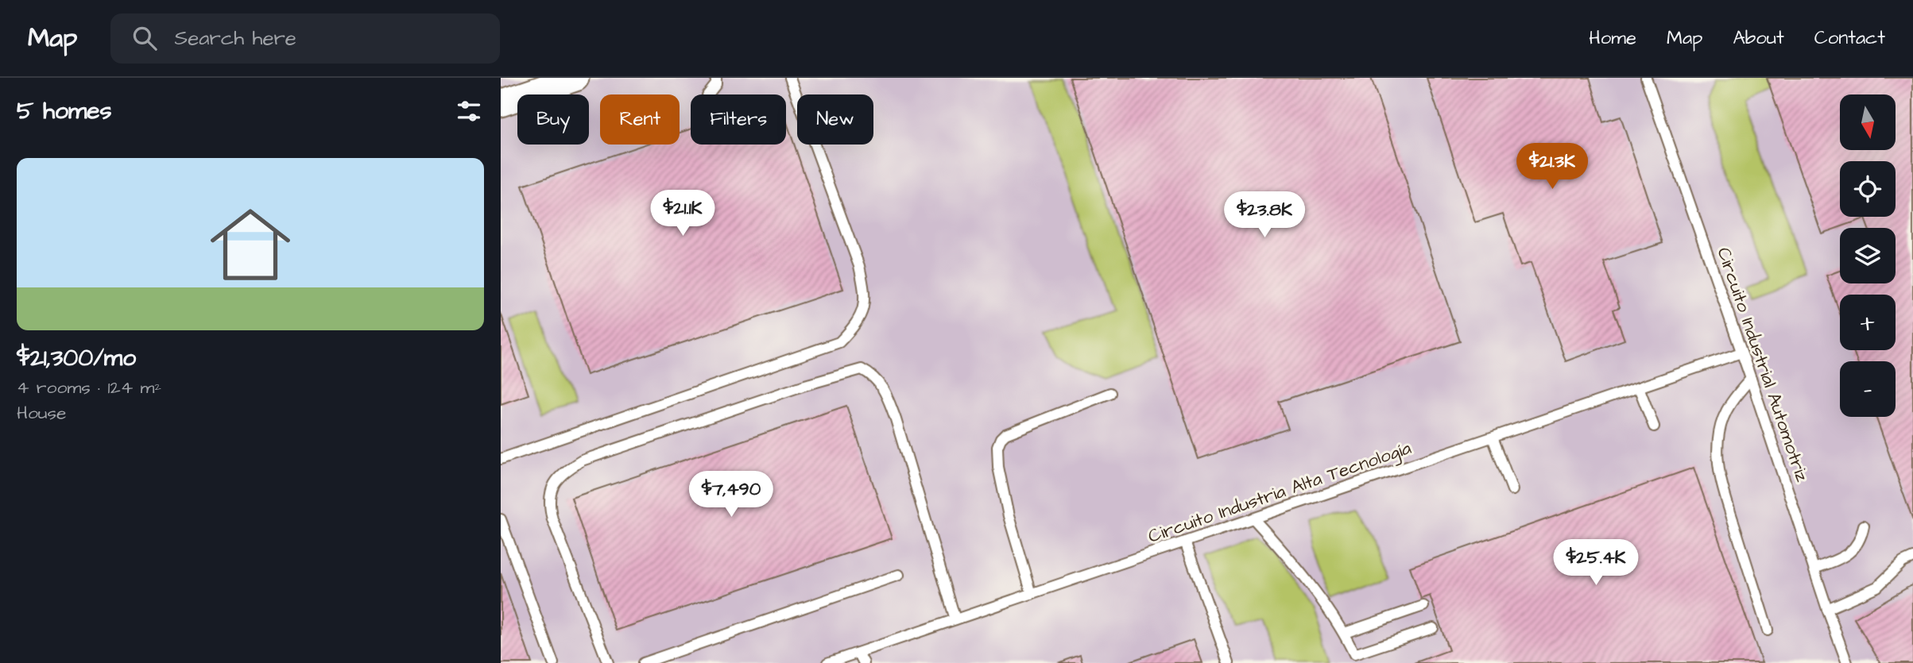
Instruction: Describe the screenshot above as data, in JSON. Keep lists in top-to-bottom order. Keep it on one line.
{"streets":{"lane":["Circuito Industrial Automotriz","Circuito Industria Alta Tecnología"]},"crossings":[["Circuito Industrial Automotriz","Circuito Industria Alta Tecnología"]],"north":"bottom","page":{"header":"Map","search":"Search here","nav":["Home","Map","About","Contact"],"heading":"5 homes","map_buttons":["+","−"],"chip":["Buy","Rent","Filters","New"],"price":["$21.3K","$21.1K","$23.8K","$7,490","$25.4K"],"list":[{"name":"$21,300/mo","note":"4 rooms · 124 m² · House"}]}}
